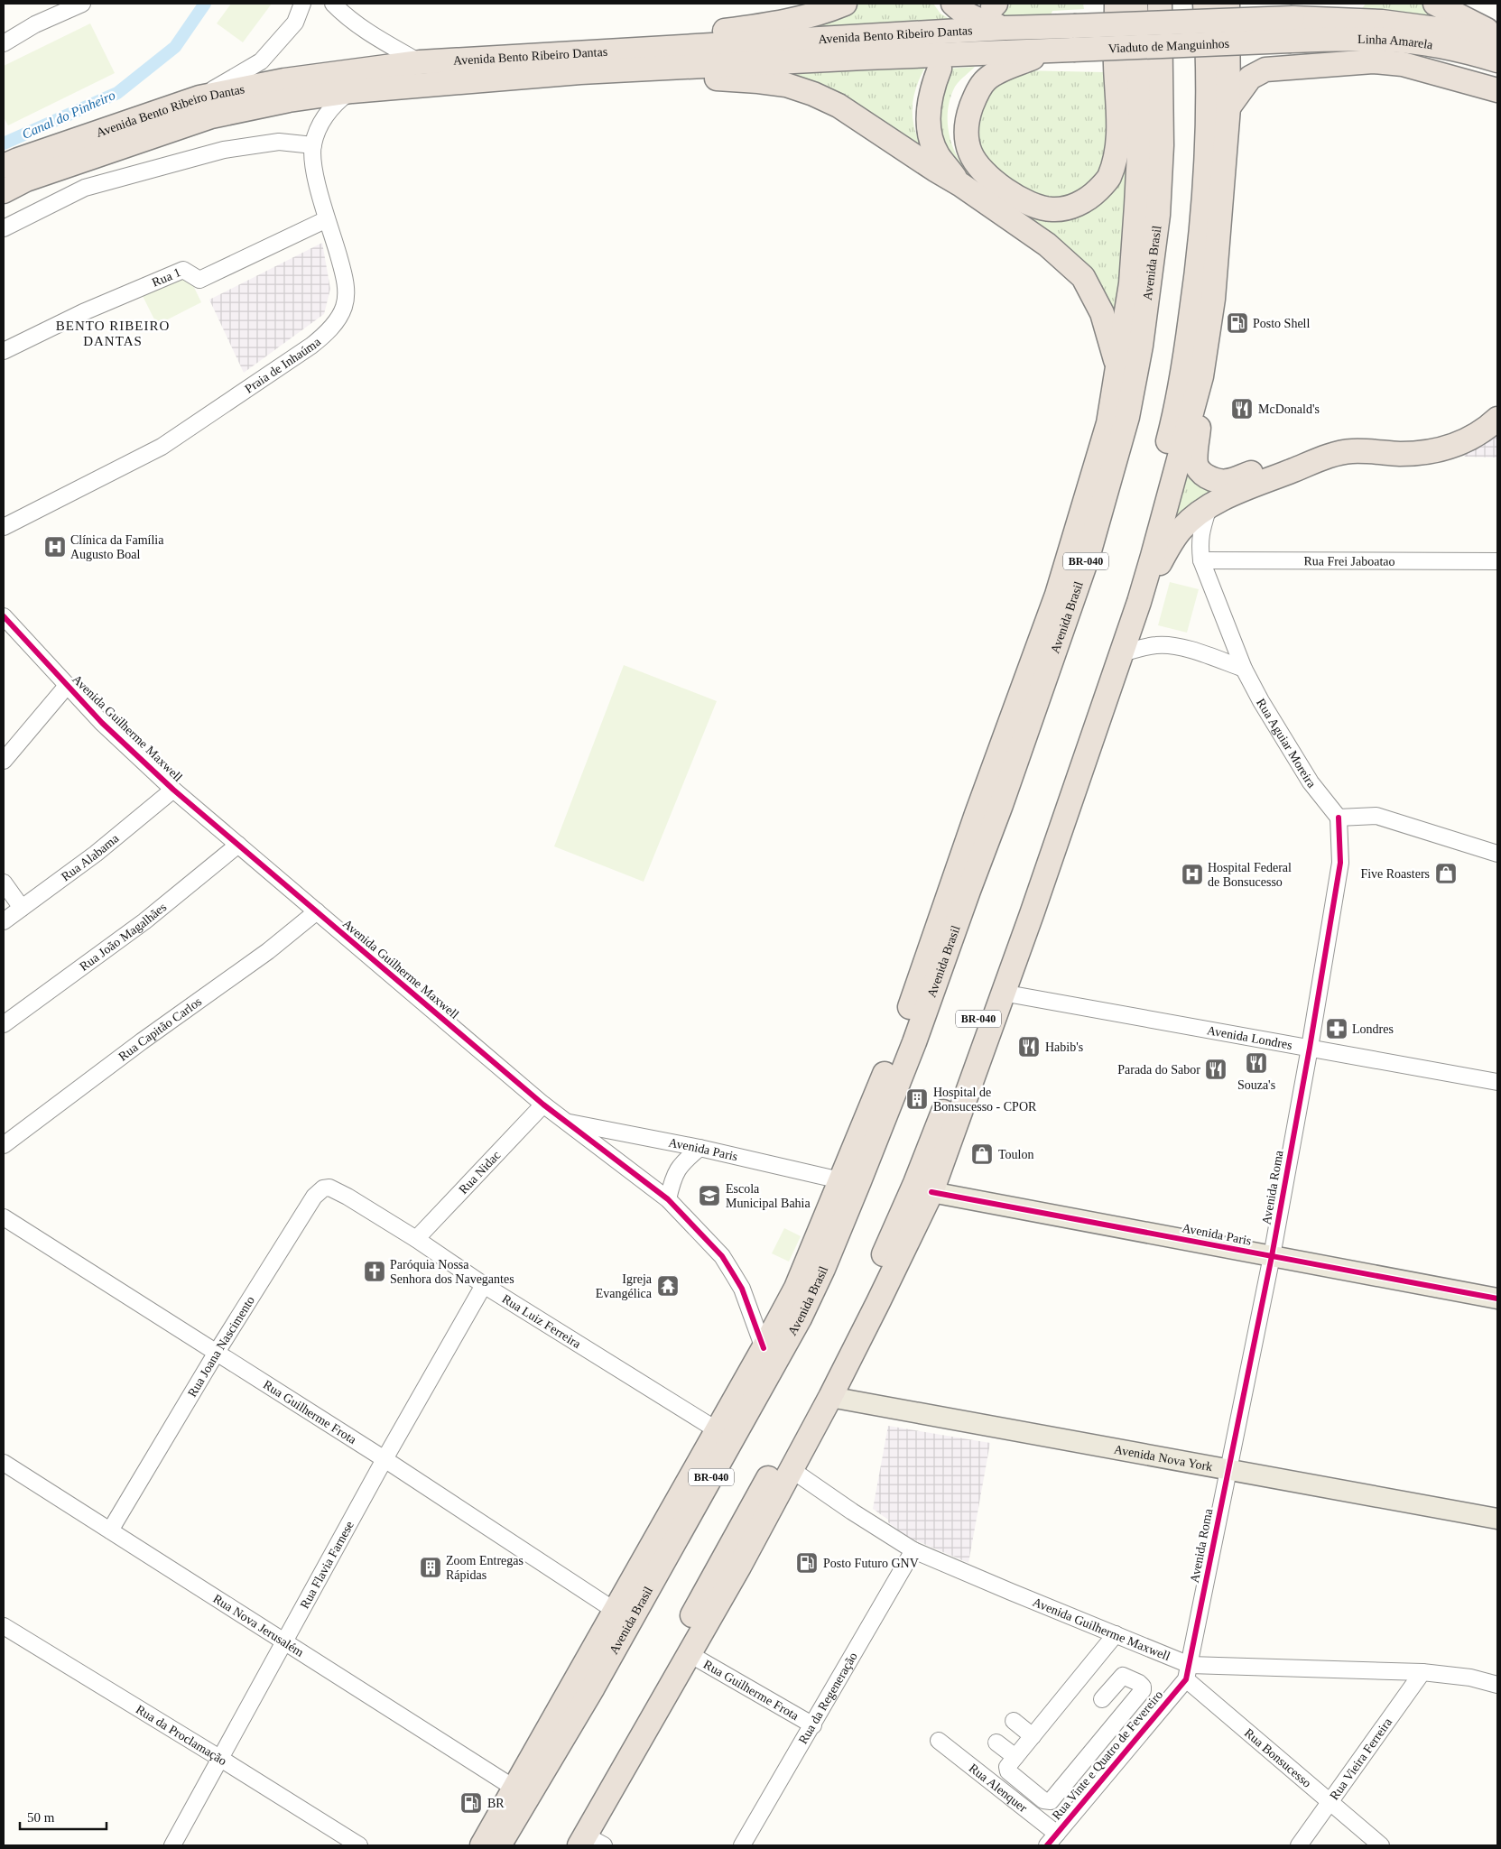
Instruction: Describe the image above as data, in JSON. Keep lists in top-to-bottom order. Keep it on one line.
{"streets":{"highway":["Avenida Bento Ribeiro Dantas","Linha Amarela","Viaduto de Manguinhos","Avenida Brasil","BR-040"],"main road":["Avenida Paris","Avenida Nova York"],"street":["Rua 1","Praia de Inhaúma","Rua Frei Jaboatao","Avenida Guilherme Maxwell","Rua Aguiar Moreira","Rua Alabama","Rua João Magalhães","Rua Capitão Carlos","Avenida Londres","Rua Nidac","Avenida Roma","Rua Luiz Ferreira","Rua Joana Nascimento","Rua Guilherme Frota","Rua Flavia Farnese","Rua Nova Jerusalém","Rua da Regeneração","Rua da Proclamação","Rua Vinte e Quatro de Fevereiro","Rua Bonsucesso","Rua Vieira Ferreira","Rua Alenquer"]},"crossings":[["Avenida Bento Ribeiro Dantas","Viaduto de Manguinhos"],["Avenida Bento Ribeiro Dantas","Praia de Inhaúma"],["Linha Amarela","Viaduto de Manguinhos"],["Avenida Brasil","Avenida Guilherme Maxwell"],["Avenida Brasil","Avenida Paris"],["Avenida Brasil","Rua Luiz Ferreira"],["Avenida Brasil","Rua Guilherme Frota"],["Avenida Brasil","Rua Nova Jerusalém"],["Rua 1","Praia de Inhaúma"],["Rua Frei Jaboatao","Rua Aguiar Moreira"],["Avenida Guilherme Maxwell","Rua Alabama"],["Avenida Guilherme Maxwell","Rua João Magalhães"],["Avenida Guilherme Maxwell","Rua Capitão Carlos"],["Avenida Guilherme Maxwell","Avenida Paris"],["Avenida Guilherme Maxwell","Rua Nidac"],["Avenida Guilherme Maxwell","Avenida Roma"],["Avenida Guilherme Maxwell","Rua da Regeneração"],["Avenida Guilherme Maxwell","Rua Vinte e Quatro de Fevereiro"],["Avenida Guilherme Maxwell","Rua Bonsucesso"],["Avenida Guilherme Maxwell","Rua Vieira Ferreira"],["Rua Aguiar Moreira","Avenida Roma"],["Avenida Londres","Avenida Roma"],["Avenida Paris","Avenida Roma"],["Rua Nidac","Rua Luiz Ferreira"],["Avenida Roma","Avenida Nova York"],["Avenida Roma","Rua Vinte e Quatro de Fevereiro"],["Avenida Roma","Rua Bonsucesso"],["Rua Luiz Ferreira","Rua Joana Nascimento"],["Rua Luiz Ferreira","Rua Flavia Farnese"],["Rua Joana Nascimento","Rua Guilherme Frota"],["Rua Joana Nascimento","Rua Nova Jerusalém"],["Rua Guilherme Frota","Rua Flavia Farnese"],["Rua Guilherme Frota","Rua da Regeneração"],["Rua Flavia Farnese","Rua Nova Jerusalém"],["Rua Flavia Farnese","Rua da Proclamação"],["Rua Vinte e Quatro de Fevereiro","Rua Bonsucesso"],["Rua Vinte e Quatro de Fevereiro","Rua Alenquer"],["Rua Bonsucesso","Rua Vieira Ferreira"]],"districts":["BENTO RIBEIRO DANTAS"],"water":["Canal do Pinheiro"],"places":{"fuel station":["Posto Shell","Posto Futuro GNV","BR"],"restaurant":["McDonald's","Habib's","Souza's","Parada do Sabor"],"hospital":["Clínica da Família Augusto Boal","Hospital Federal de Bonsucesso"],"shop":["Five Roasters","Toulon"],"pharmacy":["Londres"],"building":["Hospital de Bonsucesso - CPOR","Zoom Entregas Rápidas"],"school or university":["Escola Municipal Bahia"],"church":["Paróquia Nossa Senhora dos Navegantes"],"temple":["Igreja Evangélica"]},"scale_bar":"50 m"}
